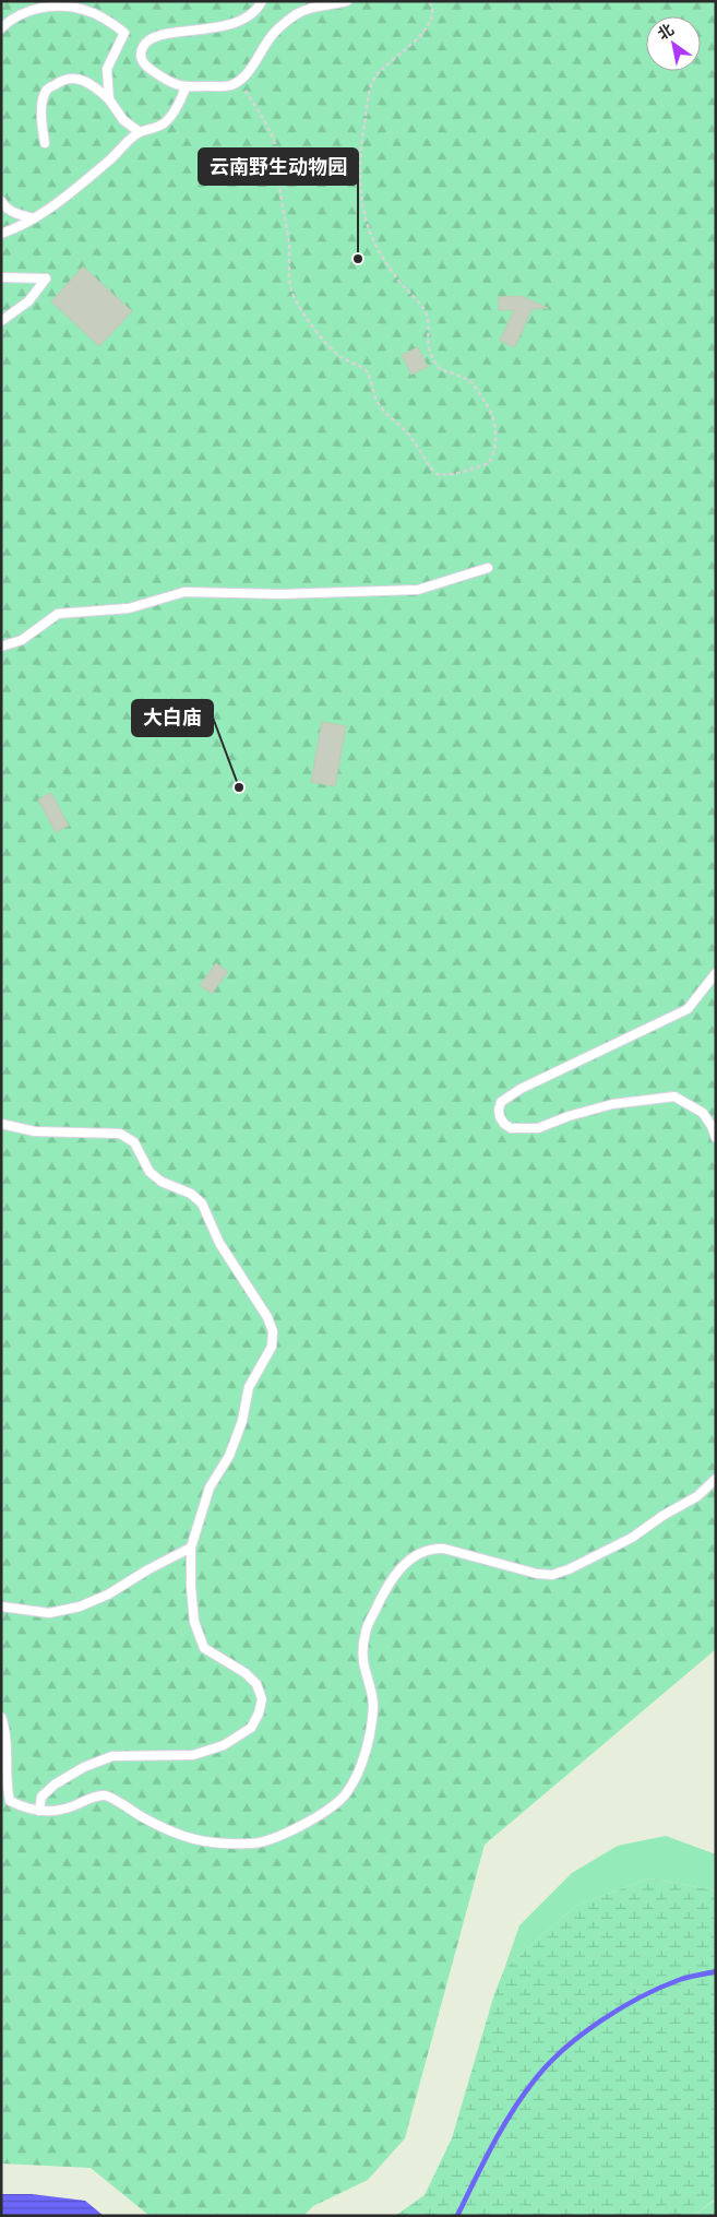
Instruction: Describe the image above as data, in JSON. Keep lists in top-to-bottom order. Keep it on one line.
{"places":["云南野生动物园","大白庙"],"north":"top left"}
